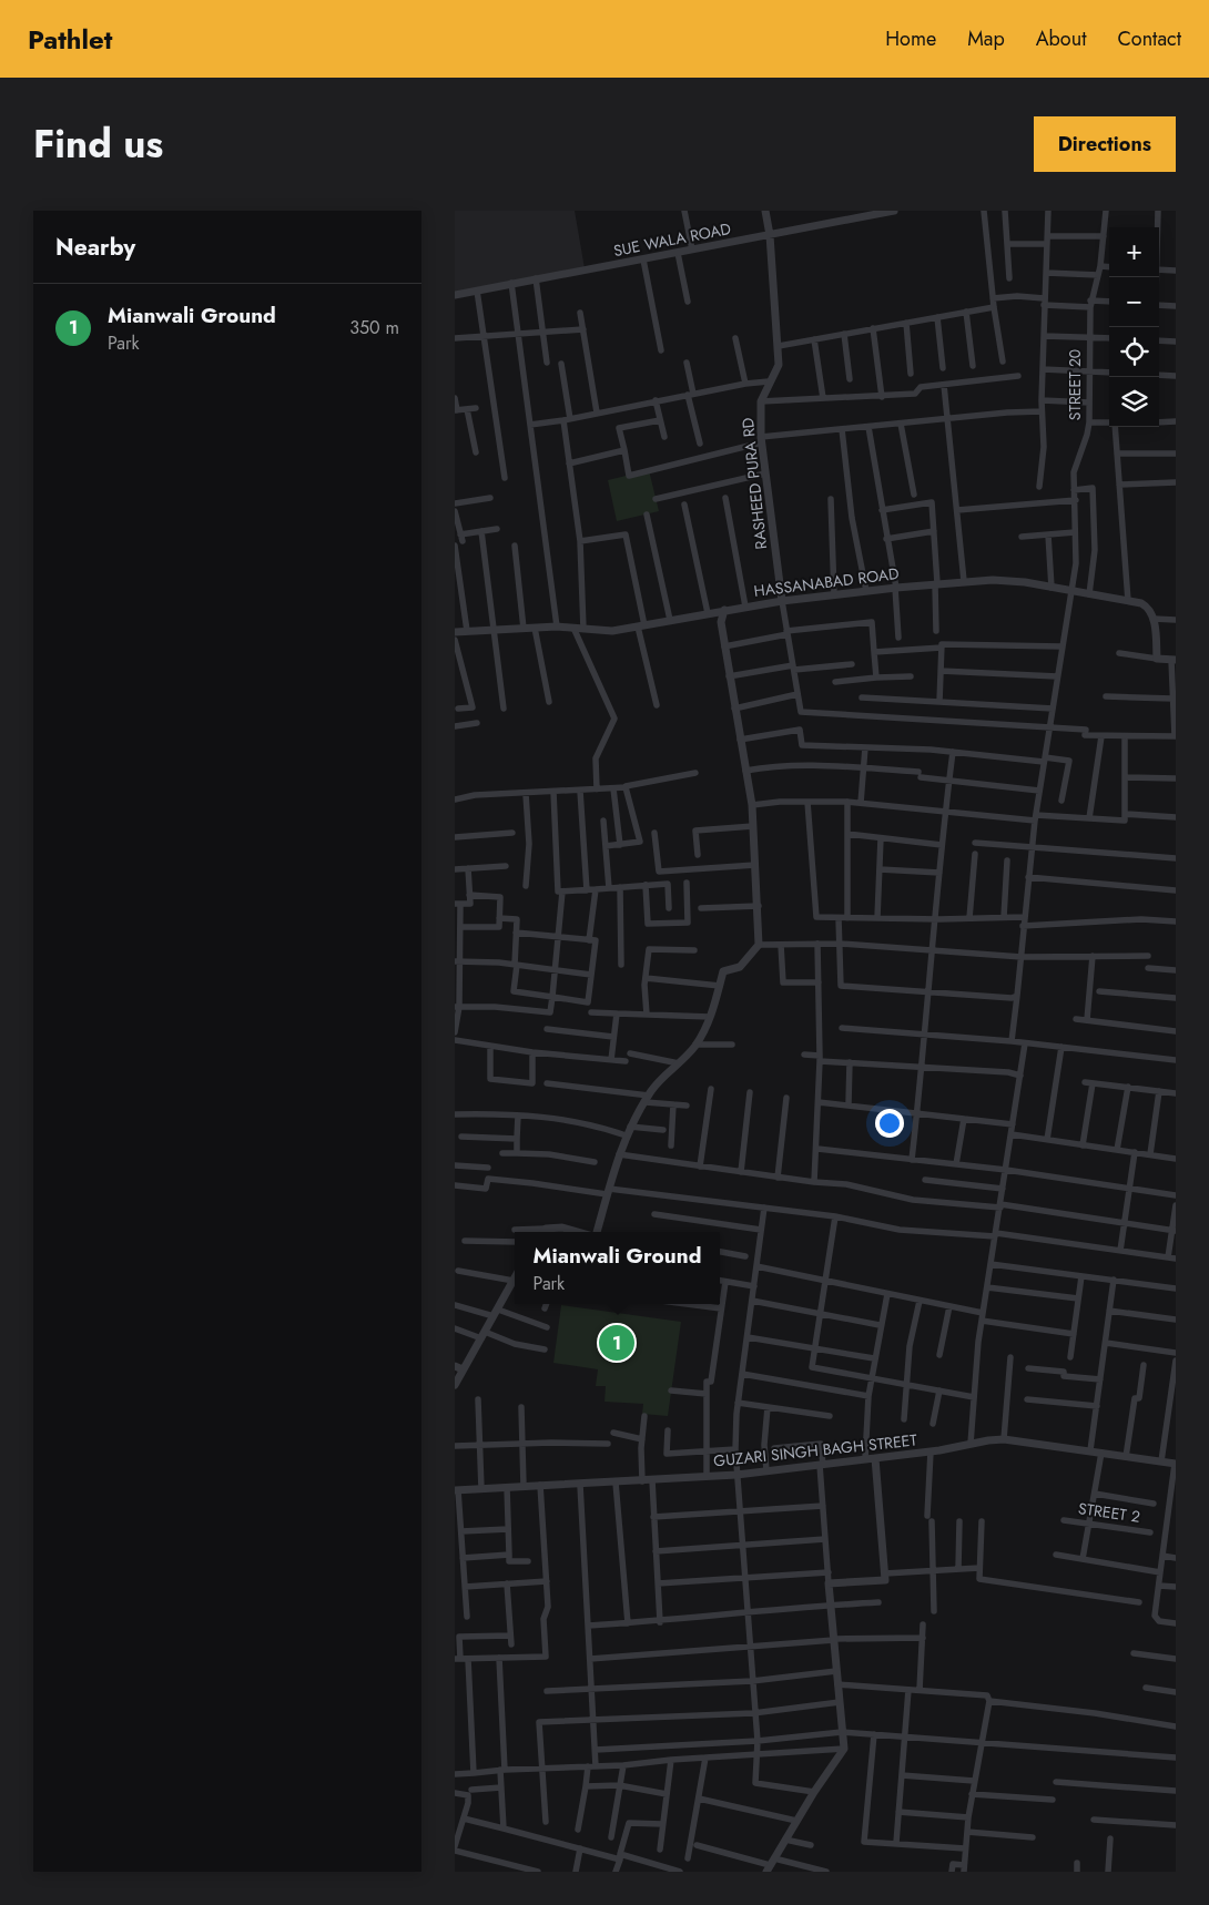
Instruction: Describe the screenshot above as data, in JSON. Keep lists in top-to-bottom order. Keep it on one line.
{"streets":{"street":["SUE WALA ROAD","STREET 20","RASHEED PURA RD","HASSANABAD ROAD","GUZARI SINGH BAGH STREET","STREET 2"]},"crossings":[["SUE WALA ROAD","RASHEED PURA RD"],["STREET 20","HASSANABAD ROAD"],["RASHEED PURA RD","HASSANABAD ROAD"]],"page":{"header":"Pathlet","nav":["Home","Map","About","Contact"],"title":"Find us","buttons":"Directions","heading":"Nearby","map_buttons":["+","−"],"list":[{"mark":"1","name":"Mianwali Ground","note":"Park","value":"350 m"}],"popup":["Mianwali Ground","Park"],"pins":"1"}}
